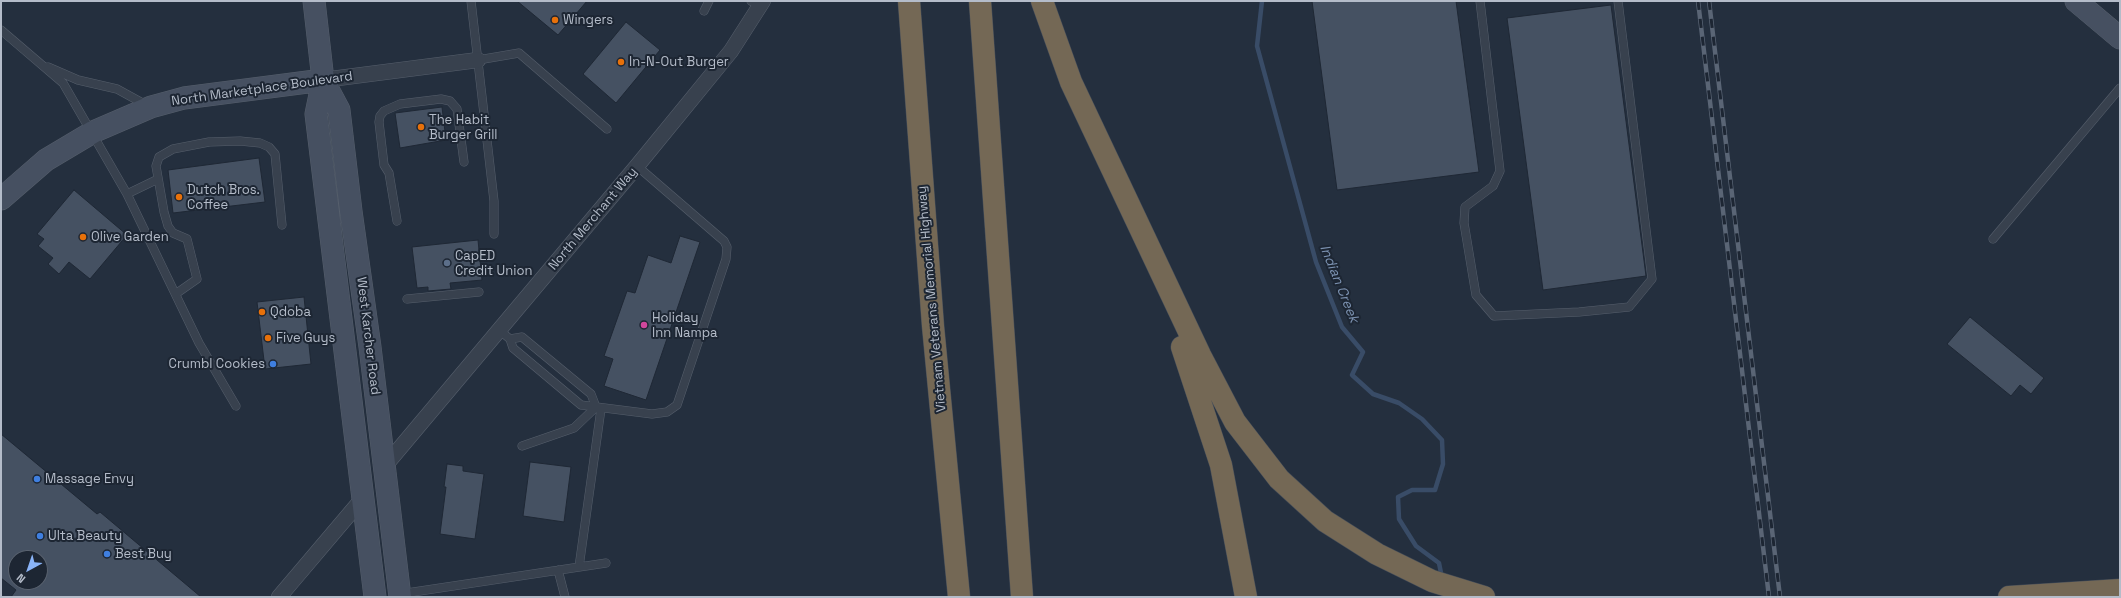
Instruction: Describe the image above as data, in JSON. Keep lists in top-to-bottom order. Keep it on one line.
{"streets":{"highway":["Vietnam Veterans Memorial Highway"],"main road":["North Marketplace Boulevard","West Karcher Road"],"street":["North Merchant Way"]},"crossings":[["North Marketplace Boulevard","West Karcher Road"],["North Merchant Way","West Karcher Road"]],"water":["Indian Creek"],"places":["Wingers","In-N-Out Burger","The Habit Burger Grill","Dutch Bros. Coffee","Olive Garden","CapED Credit Union","Qdoba","Holiday Inn Nampa","Five Guys","Crumbl Cookies","Massage Envy","Ulta Beauty","Best Buy"],"north":"bottom left"}
